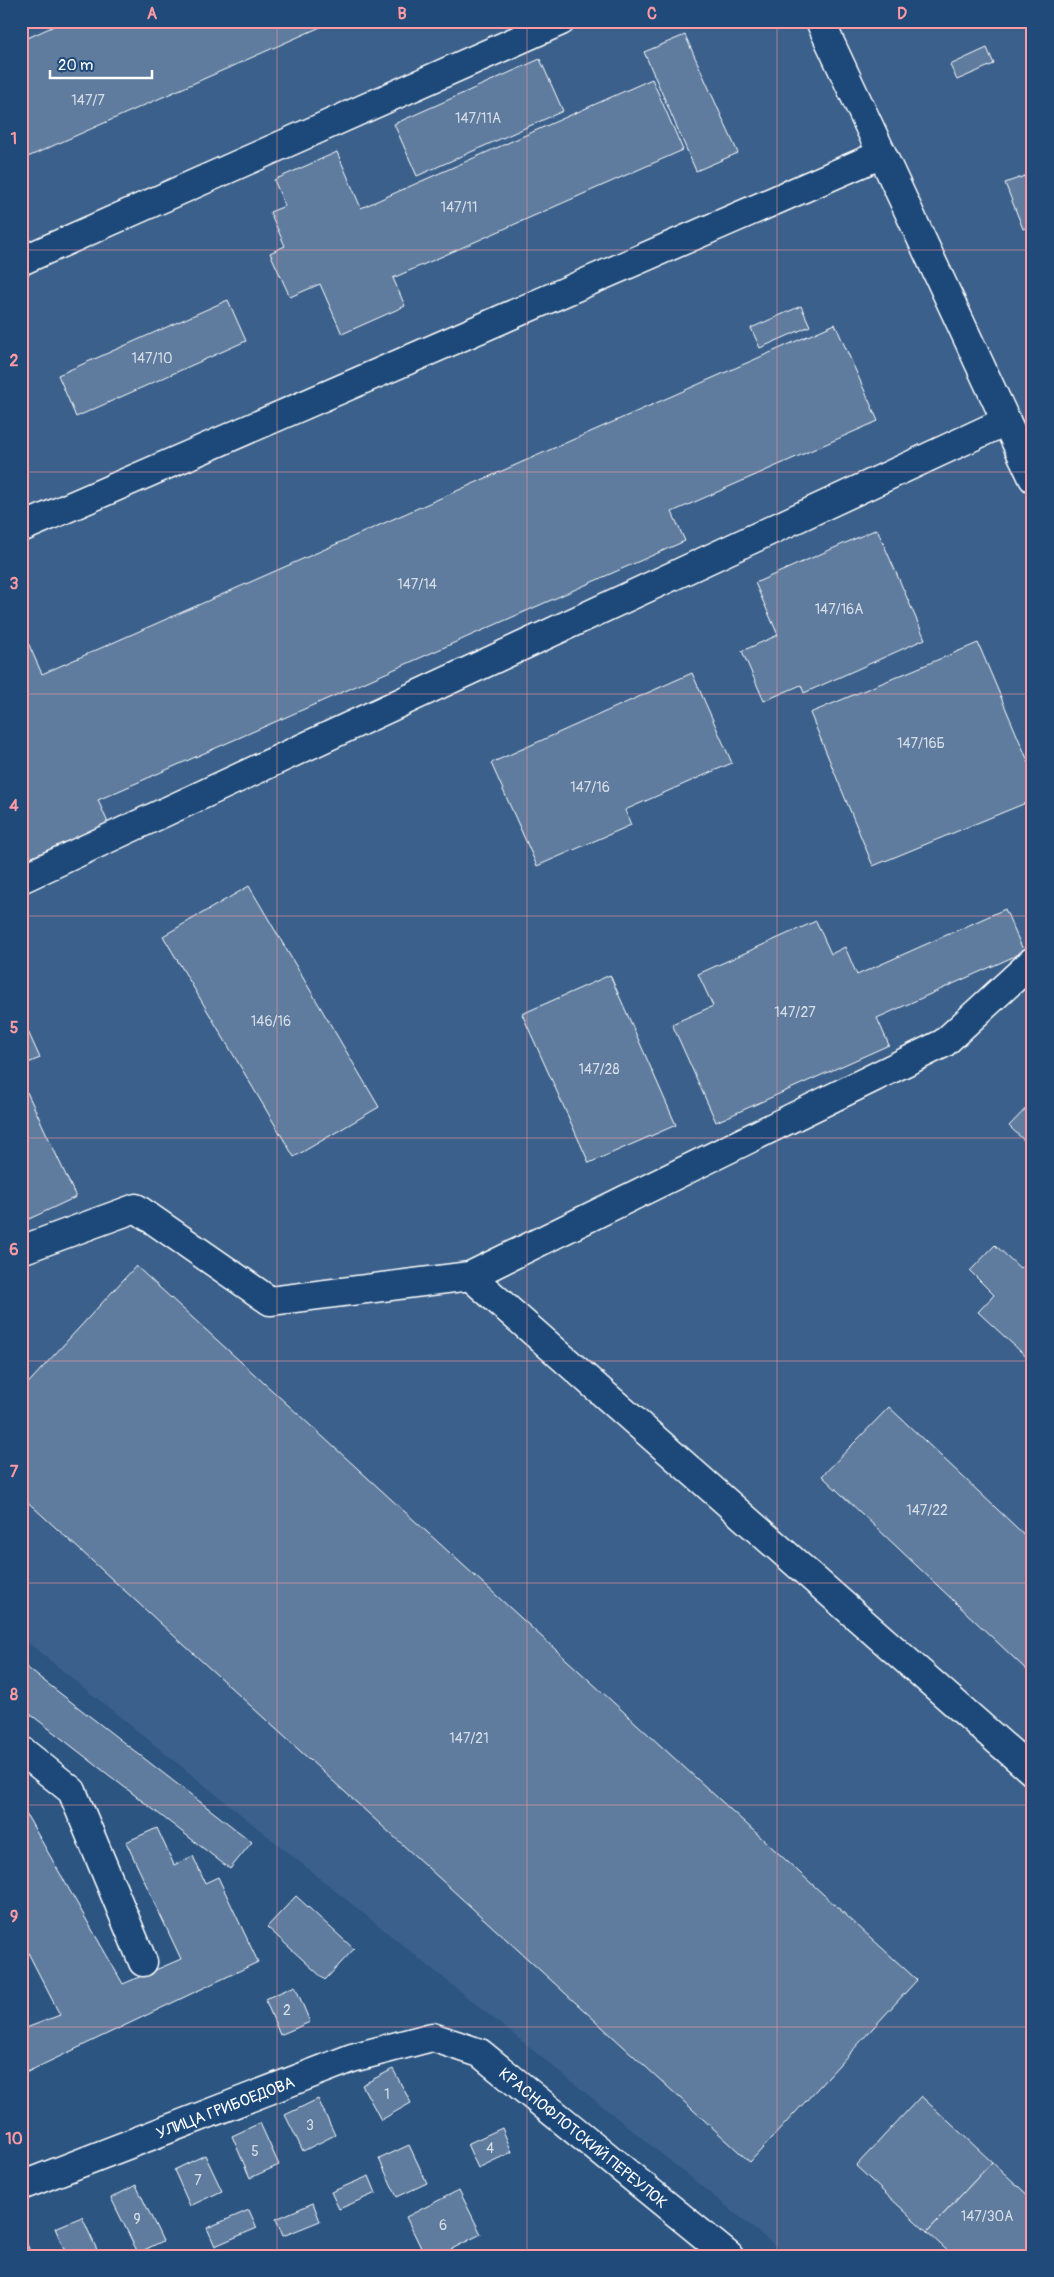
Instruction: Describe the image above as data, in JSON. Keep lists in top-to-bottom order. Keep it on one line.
{"streets":{"lane":["УЛИЦА ГРИБОЕДОВА","КРАСНОФЛОТСКИЙ ПЕРЕУЛОК"]},"crossings":[["УЛИЦА ГРИБОЕДОВА","КРАСНОФЛОТСКИЙ ПЕРЕУЛОК"]],"house_numbers":["147/7","147/11А","147/11","147/10","147/14","147/16А","147/16Б","147/16","147/27","146/16","147/28","147/22","147/21","2","1","3","4","5","7","147/30А","9","6"],"scale_bar":"20 m","grid":{"columns":["A","B","C","D"],"rows":["1","2","3","4","5","6","7","8","9","10"]}}
